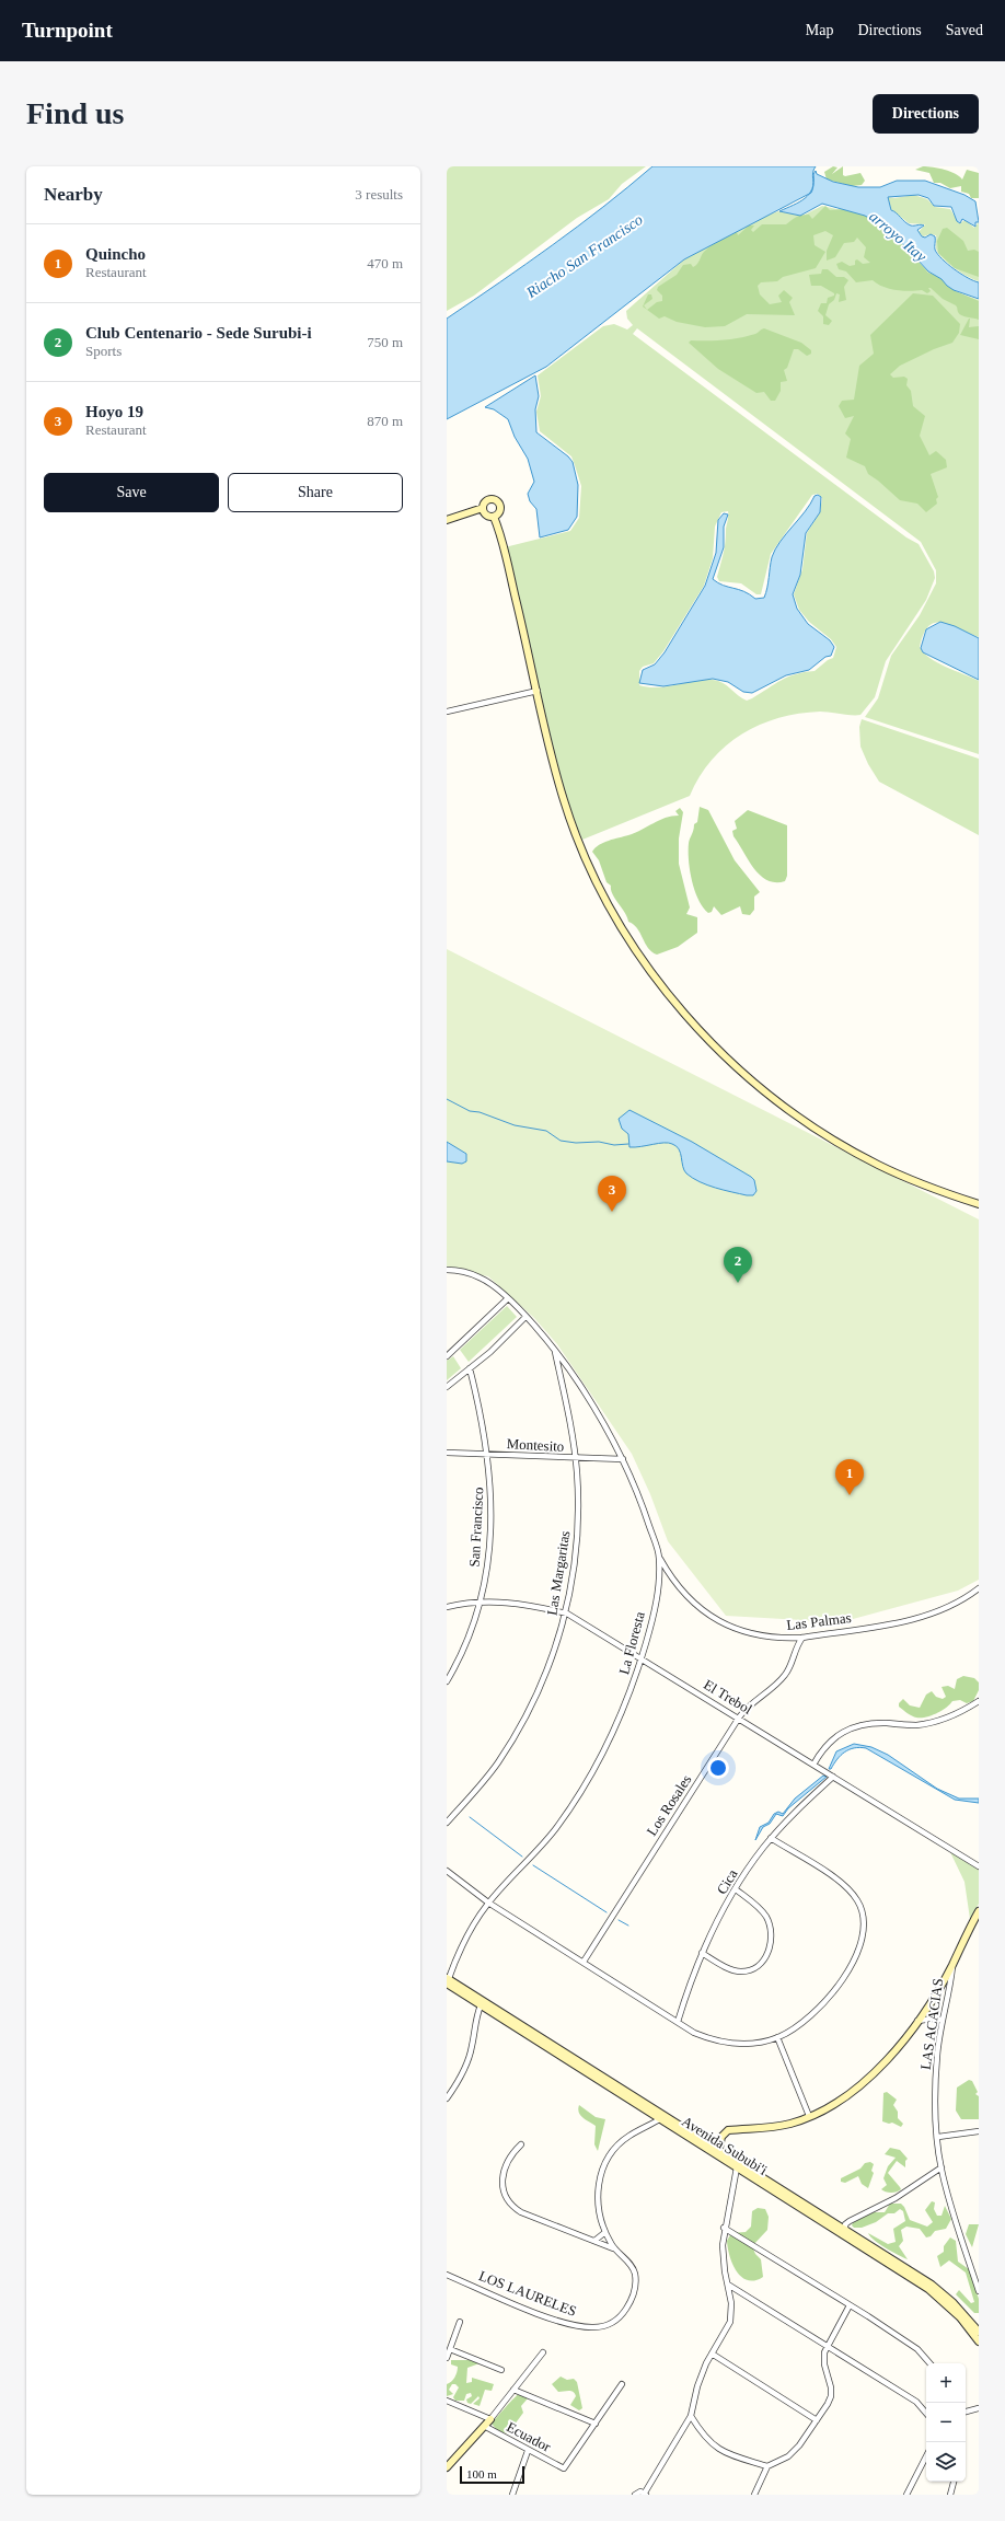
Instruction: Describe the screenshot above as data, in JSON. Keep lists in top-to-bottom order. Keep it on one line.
{"streets":{"street":["Montesito","San Francisco","Las Margaritas","Las Palmas","La Floresta","El Trebol","Los Rosales","Cica","LAS ACACIAS","Avenida Sububi'i","LOS LAURELES","Ecuador"]},"crossings":[["Montesito","San Francisco"],["Montesito","Las Margaritas"],["Montesito","La Floresta"],["San Francisco","El Trebol"],["Las Margaritas","La Floresta"],["Las Margaritas","El Trebol"],["Las Palmas","La Floresta"],["Las Palmas","Los Rosales"],["La Floresta","El Trebol"],["La Floresta","Avenida Sububi'i"],["El Trebol","Los Rosales"],["El Trebol","Cica"],["Avenida Sububi'i","LOS LAURELES"]],"water":["arroyo Itay","Riacho San Francisco"],"scale_bar":"100 m","page":{"header":"Turnpoint","nav":["Map","Directions","Saved"],"buttons":["Directions",["Save","Share"]],"title":"Find us","heading":["Nearby","3 results"],"list":[{"mark":"1","name":"Quincho","note":"Restaurant","value":"470 m"},{"mark":"2","name":"Club Centenario - Sede Surubi-i","note":"Sports","value":"750 m"},{"mark":"3","name":"Hoyo 19","note":"Restaurant","value":"870 m"}],"pins":["3","2","1"],"map_buttons":["+","−"],"scale":"100 m"}}
